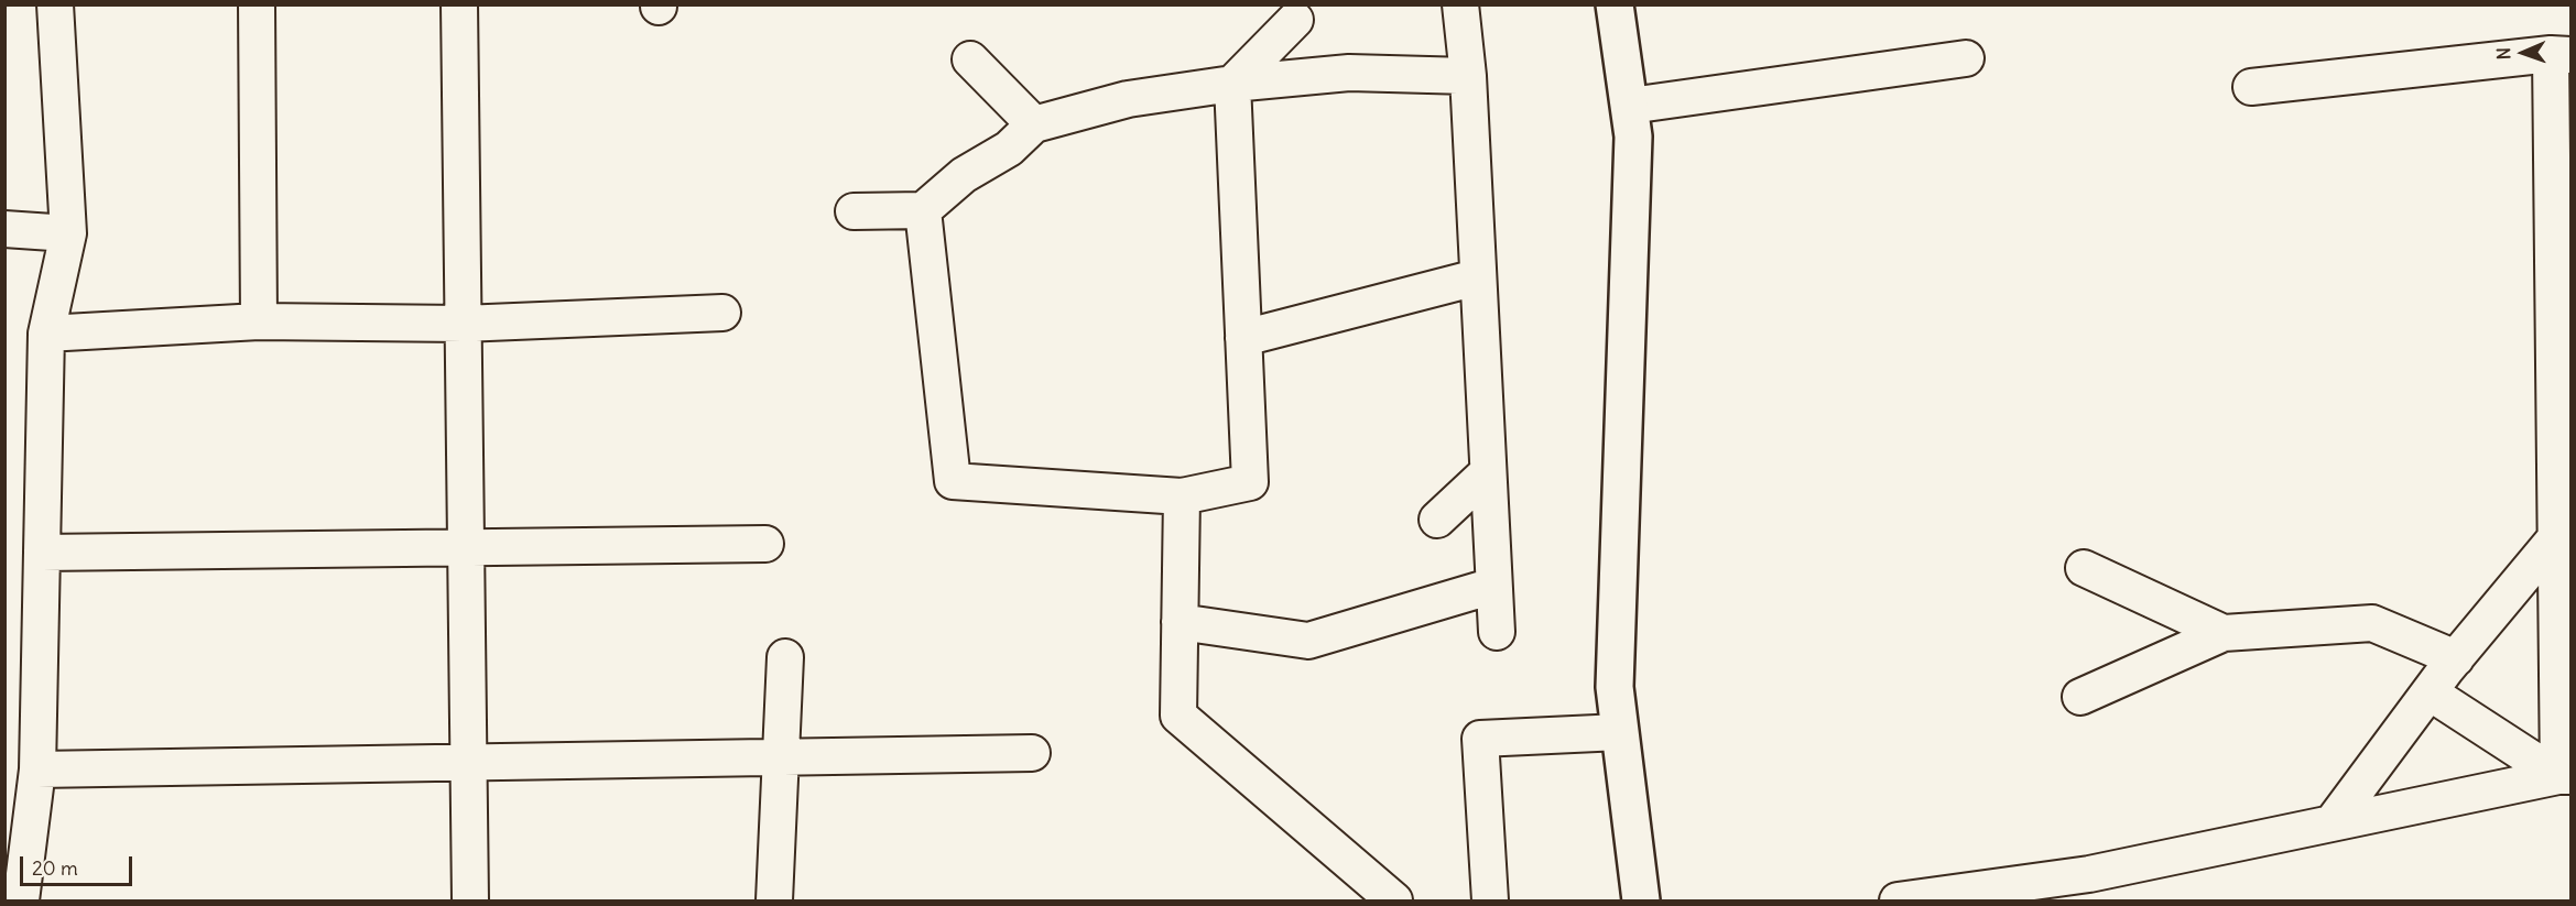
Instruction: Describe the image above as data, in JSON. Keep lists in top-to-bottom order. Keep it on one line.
{"scale_bar":"20 m","north":"left"}
